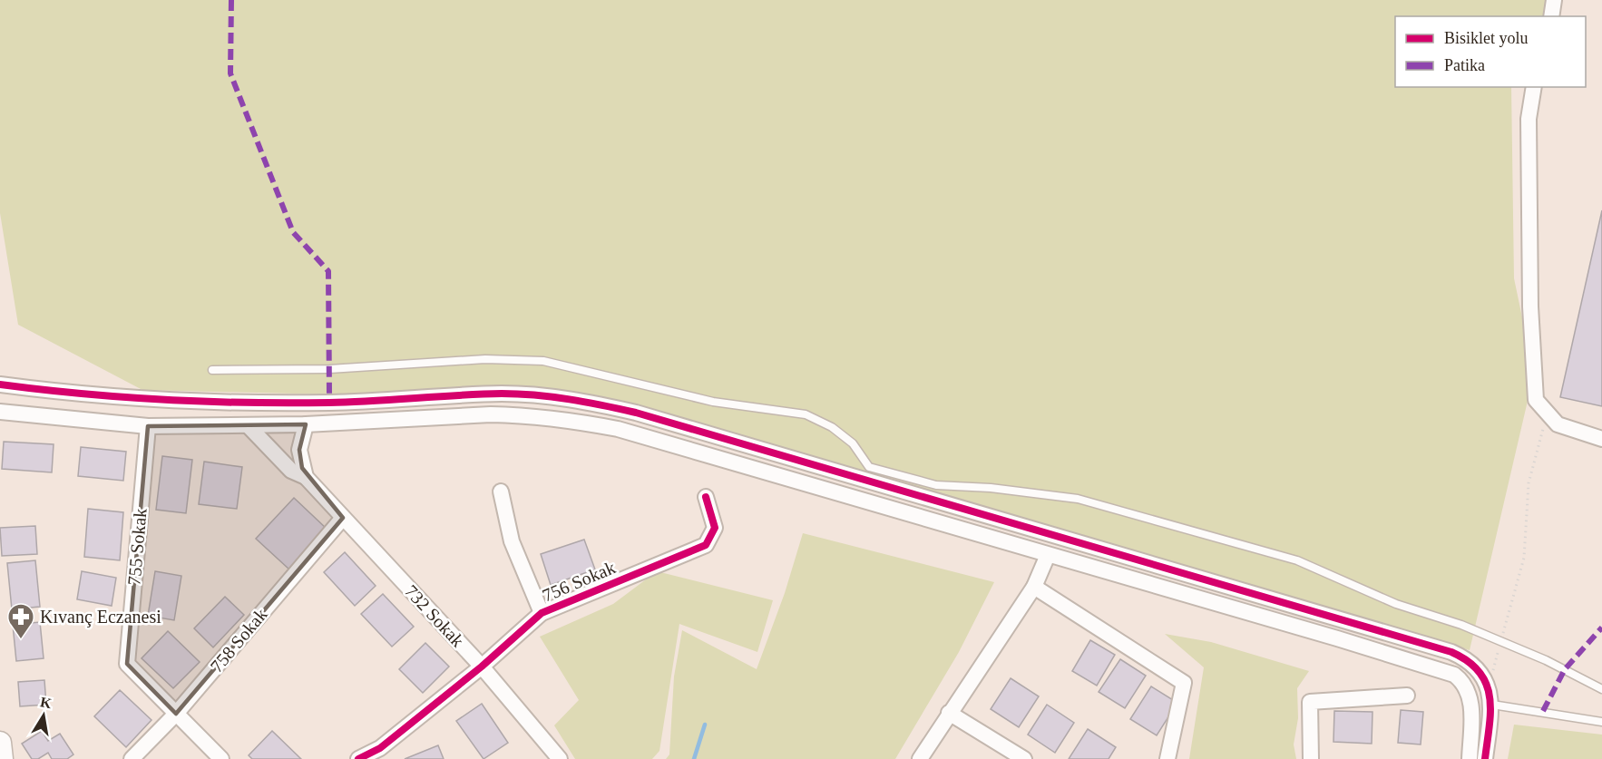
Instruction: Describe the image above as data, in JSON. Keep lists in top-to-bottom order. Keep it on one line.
{"streets":{"street":["755 Sokak","756 Sokak","732 Sokak","758 Sokak"]},"crossings":[["755 Sokak","758 Sokak"],["756 Sokak","732 Sokak"],["732 Sokak","758 Sokak"]],"places":{"pharmacy":["Kıvanç Eczanesi"]},"legend":["Bisiklet yolu","Patika"],"north":"top"}
